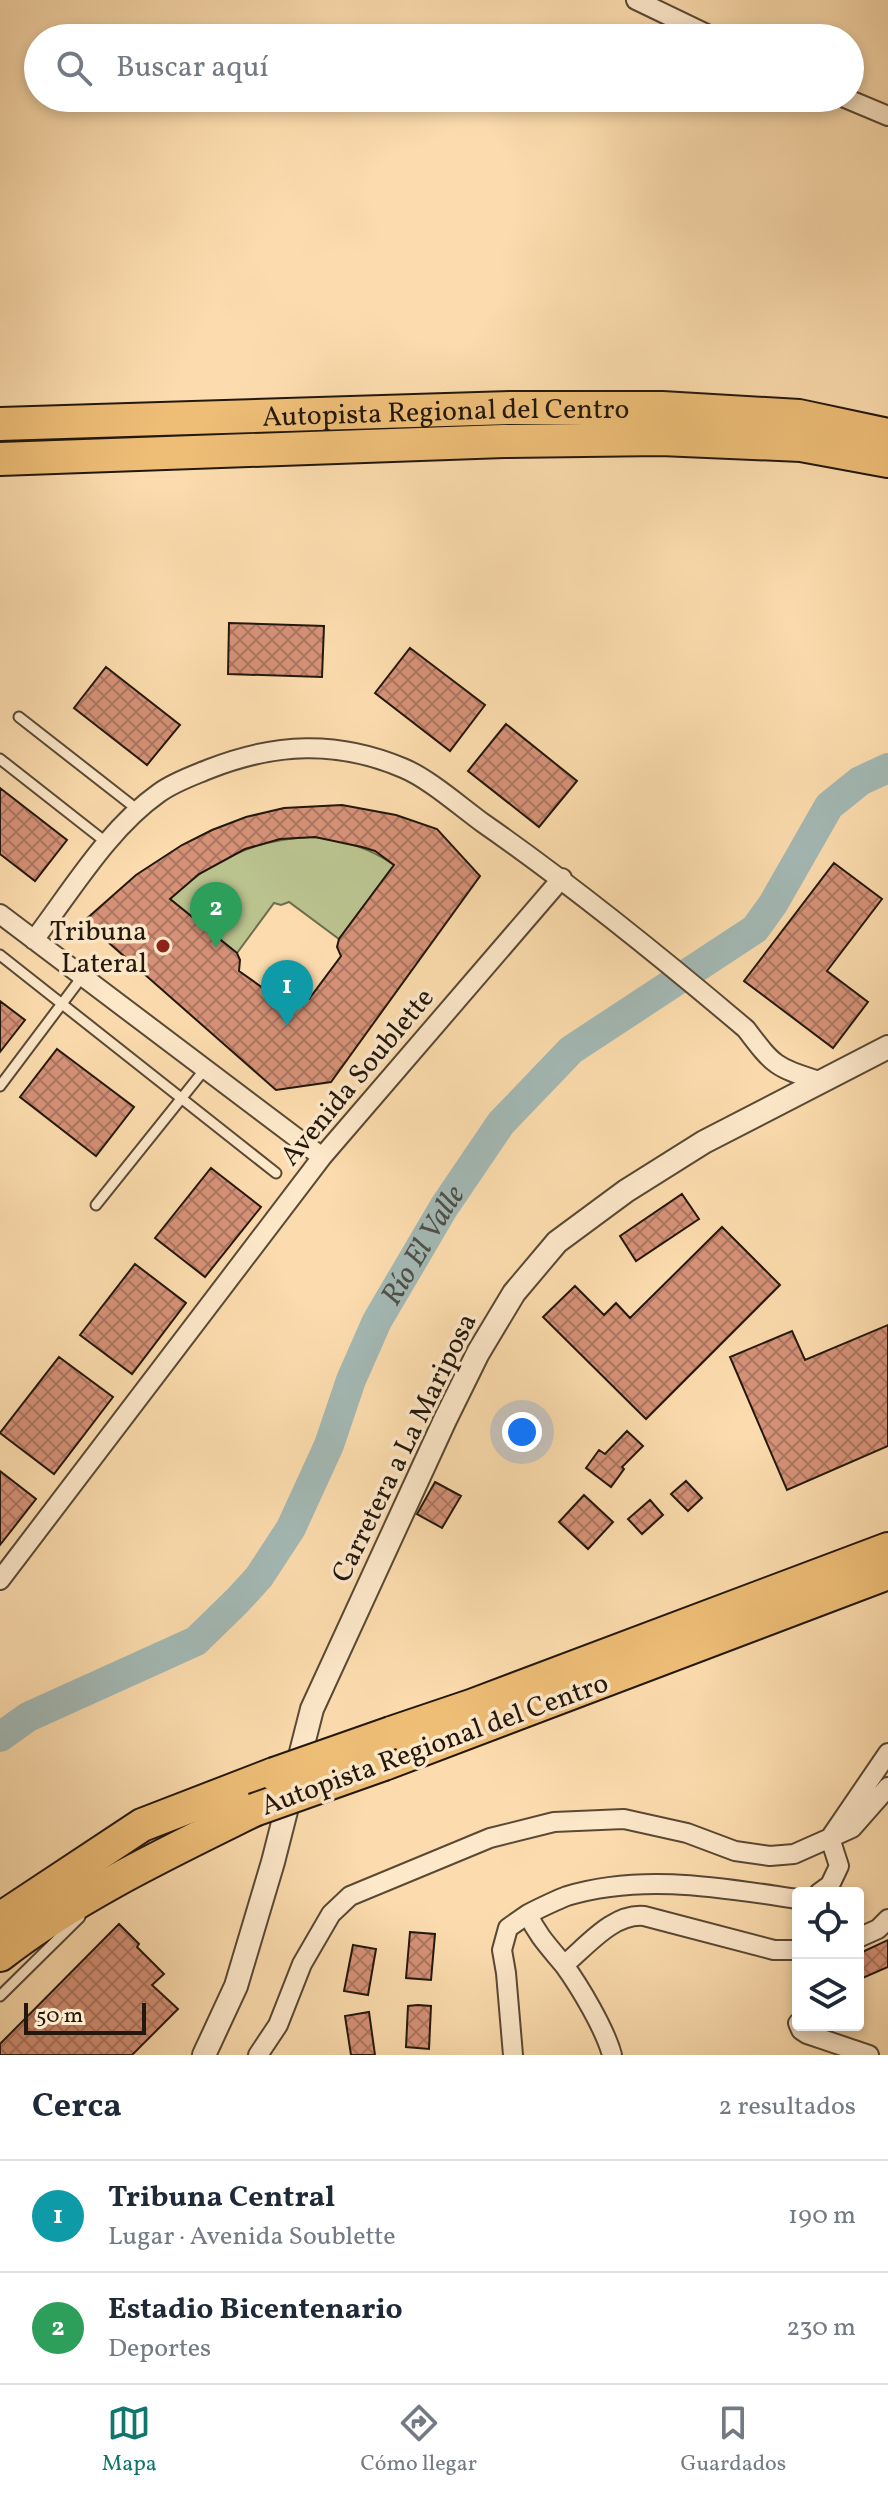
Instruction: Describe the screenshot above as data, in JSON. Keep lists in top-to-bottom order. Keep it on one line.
{"streets":{"highway":["Autopista Regional del Centro"],"street":["Avenida Soublette","Carretera a La Mariposa"]},"water":["Río El Valle"],"places":["Tribuna Lateral"],"scale_bar":"50 m","page":{"search":"Buscar aquí","pins":["2","1"],"scale":"50 m","heading":["Cerca","2 resultados"],"list":[{"mark":"1","name":"Tribuna Central","note":"Lugar · Avenida Soublette","value":"190 m"},{"mark":"2","name":"Estadio Bicentenario","note":"Deportes","value":"230 m"}],"nav":["Mapa","Cómo llegar","Guardados"]}}
